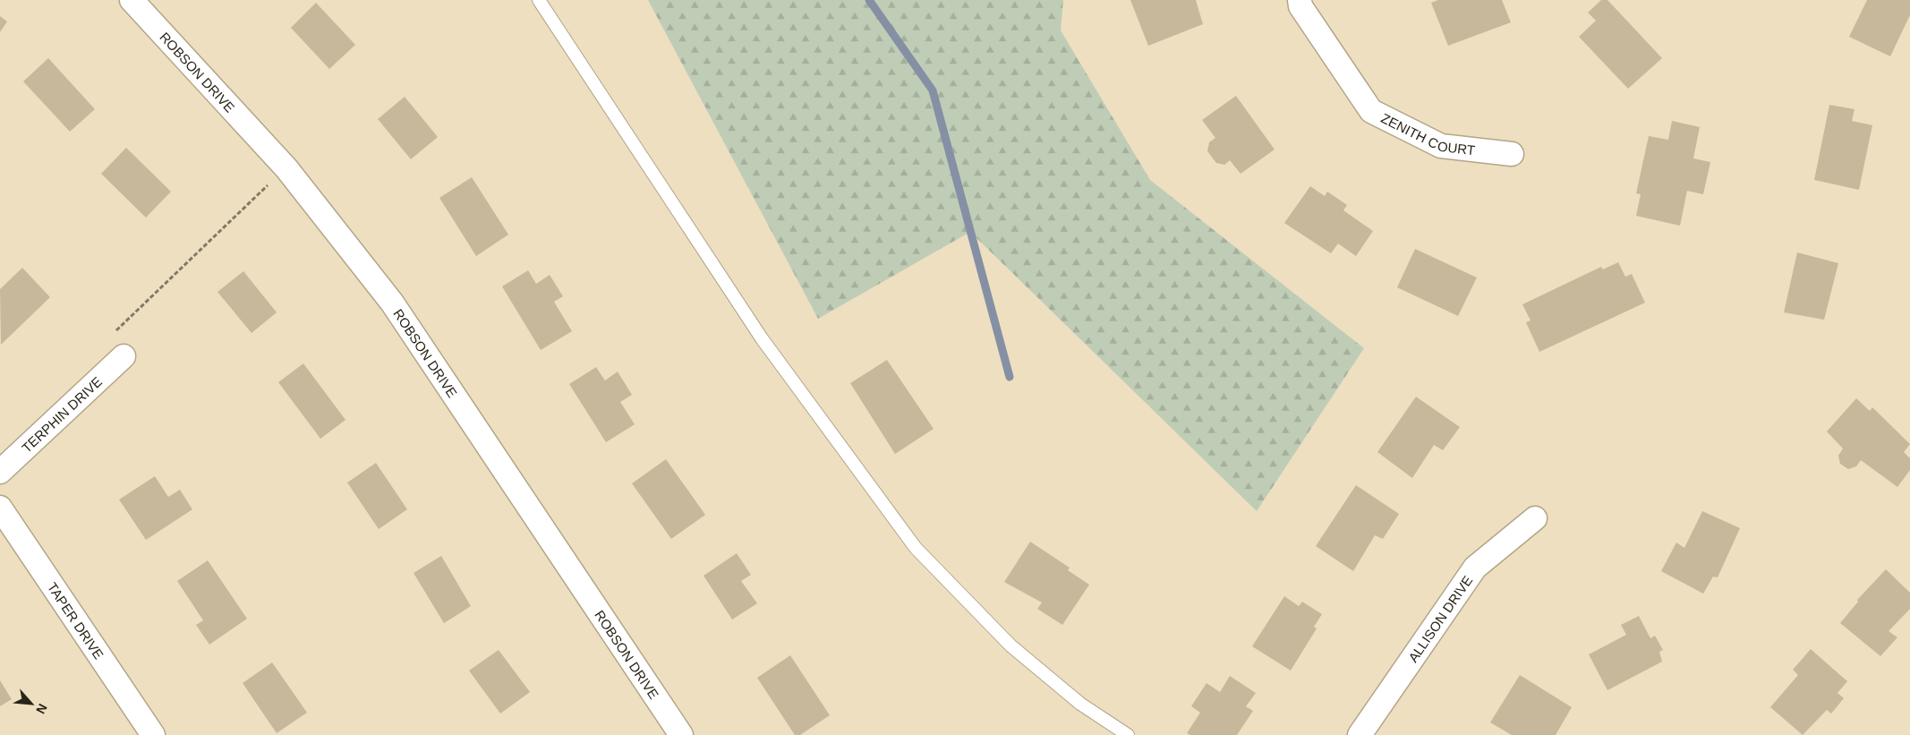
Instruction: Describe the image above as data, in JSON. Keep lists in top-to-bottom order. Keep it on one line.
{"streets":{"street":["ROBSON DRIVE","ZENITH COURT","TERPHIN DRIVE","ALLISON DRIVE","TAPER DRIVE"]},"north":"bottom right"}
